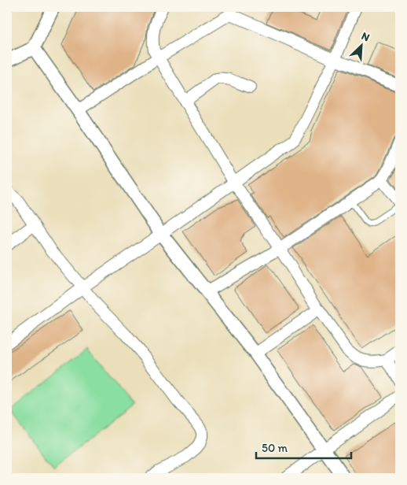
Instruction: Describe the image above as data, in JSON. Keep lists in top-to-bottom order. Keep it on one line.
{"scale_bar":"50 m","north":"top right"}
